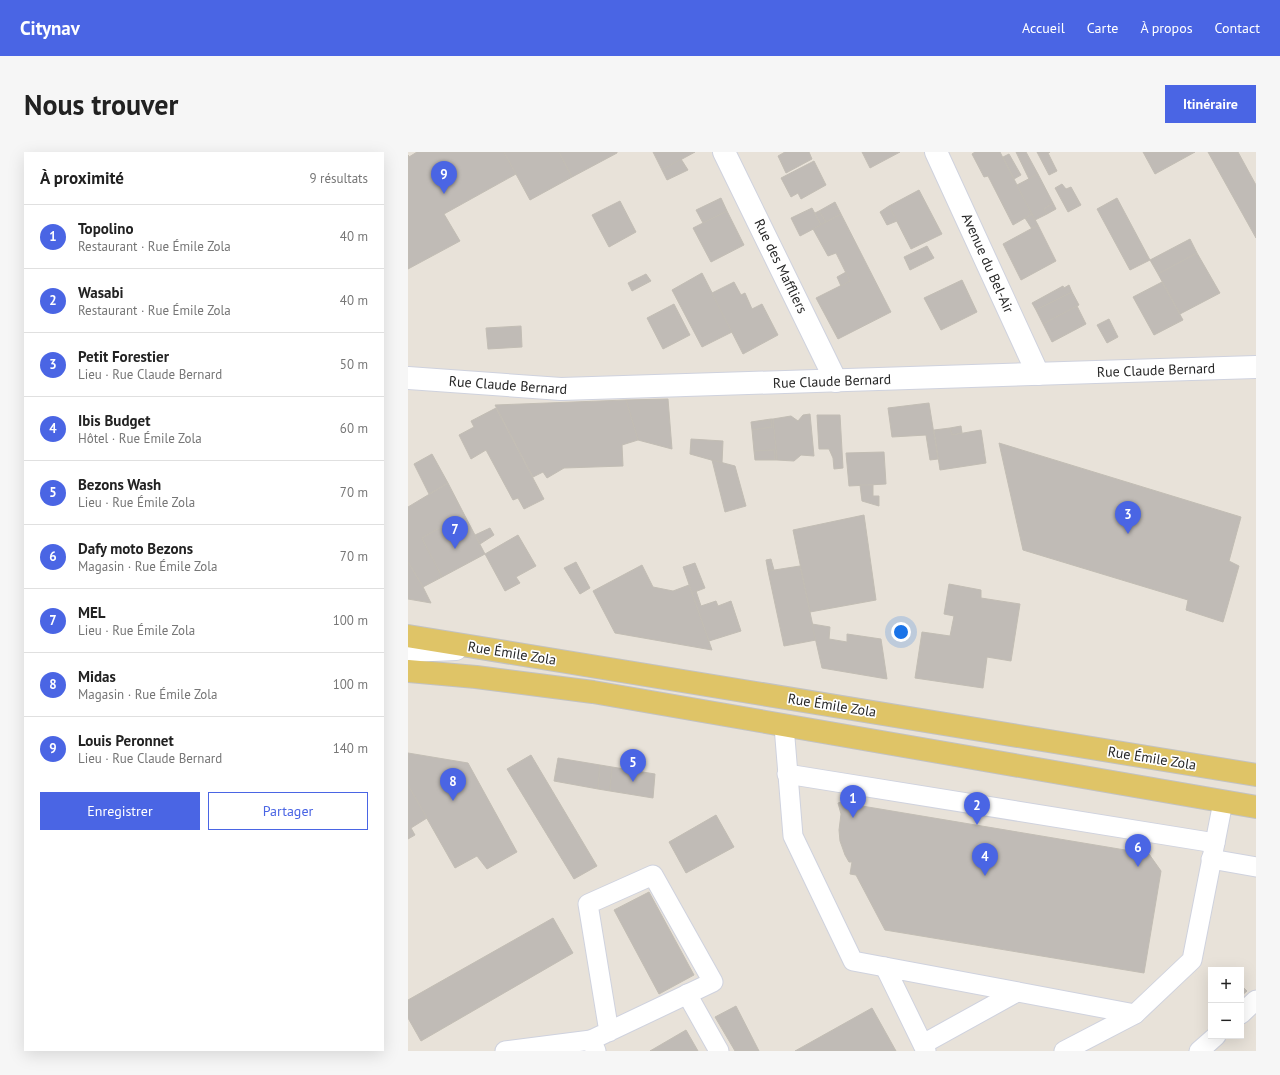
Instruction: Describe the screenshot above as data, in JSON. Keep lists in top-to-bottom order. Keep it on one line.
{"streets":{"main road":["Rue Émile Zola"],"street":["Avenue du Bel-Air","Rue des Maffliers","Rue Claude Bernard"]},"crossings":[["Avenue du Bel-Air","Rue Claude Bernard"],["Rue des Maffliers","Rue Claude Bernard"]],"page":{"header":"Citynav","nav":["Accueil","Carte","À propos","Contact"],"buttons":["Itinéraire",["Enregistrer","Partager"]],"title":"Nous trouver","heading":["À proximité","9 résultats"],"pins":["9","3","7","5","8","1","2","6","4"],"list":[{"mark":"1","name":"Topolino","note":"Restaurant · Rue Émile Zola","value":"40 m"},{"mark":"2","name":"Wasabi","note":"Restaurant · Rue Émile Zola","value":"40 m"},{"mark":"3","name":"Petit Forestier","note":"Lieu · Rue Claude Bernard","value":"50 m"},{"mark":"4","name":"Ibis Budget","note":"Hôtel · Rue Émile Zola","value":"60 m"},{"mark":"5","name":"Bezons Wash","note":"Lieu · Rue Émile Zola","value":"70 m"},{"mark":"6","name":"Dafy moto Bezons","note":"Magasin · Rue Émile Zola","value":"70 m"},{"mark":"7","name":"MEL","note":"Lieu · Rue Émile Zola","value":"100 m"},{"mark":"8","name":"Midas","note":"Magasin · Rue Émile Zola","value":"100 m"},{"mark":"9","name":"Louis Peronnet","note":"Lieu · Rue Claude Bernard","value":"140 m"}],"map_buttons":["+","−"]}}
